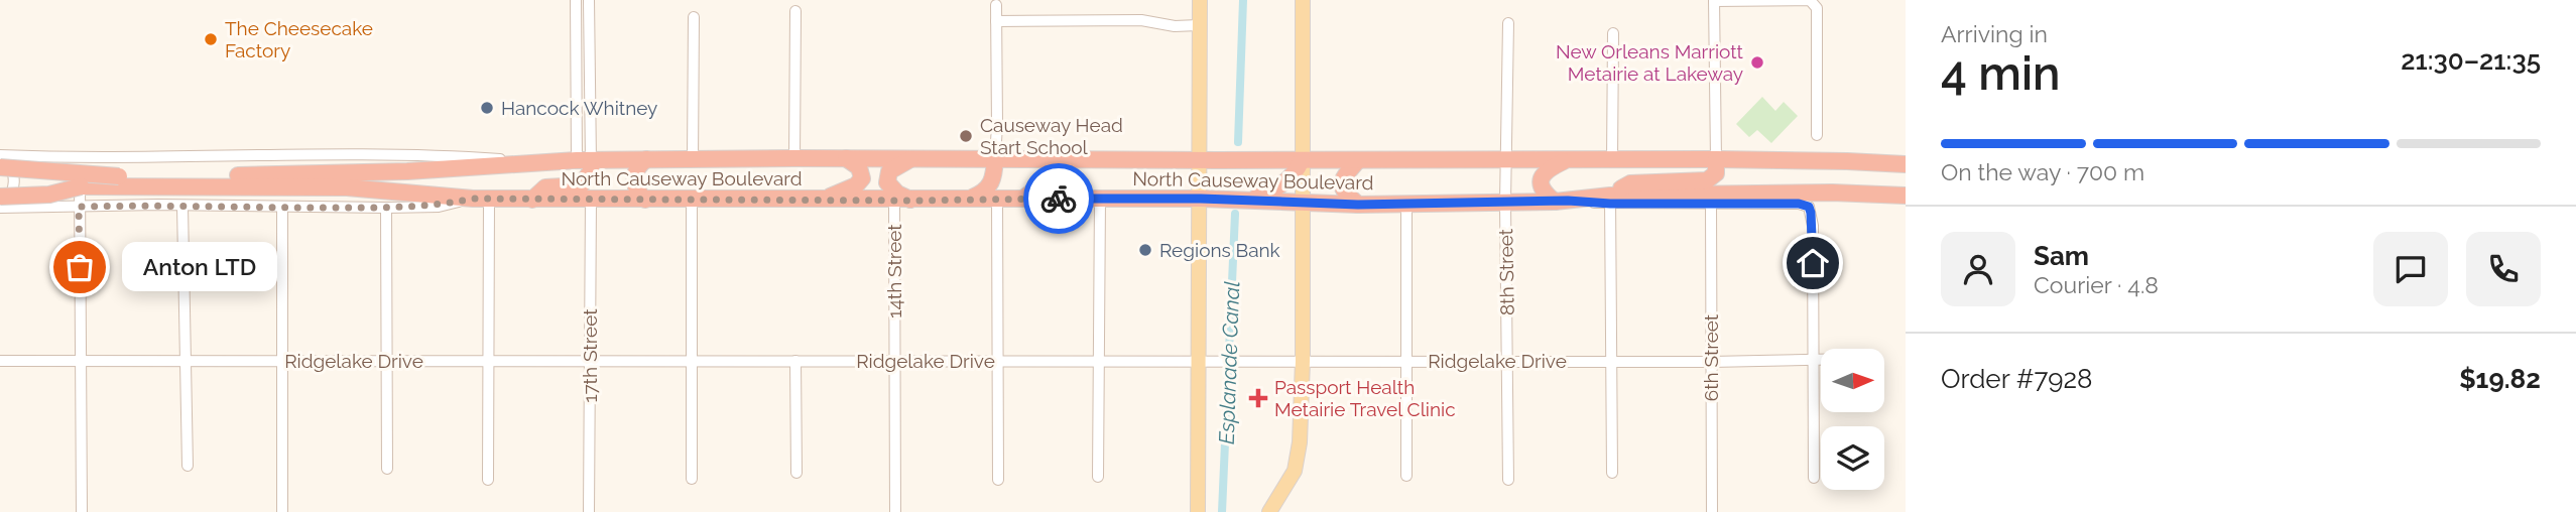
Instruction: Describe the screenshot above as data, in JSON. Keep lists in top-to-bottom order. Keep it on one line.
{"streets":{"highway":["North Causeway Boulevard"],"street":["14th Street","8th Street","17th Street","6th Street","Ridgelake Drive"]},"crossings":[["North Causeway Boulevard","14th Street"],["North Causeway Boulevard","8th Street"],["North Causeway Boulevard","17th Street"],["14th Street","Ridgelake Drive"],["8th Street","Ridgelake Drive"],["17th Street","Ridgelake Drive"],["6th Street","Ridgelake Drive"]],"water":["Esplanade Canal"],"places":{"other":["The Cheesecake Factory","New Orleans Marriott Metairie at Lakeway","Hancock Whitney","Causeway Head Start School","Regions Bank","Anton LTD"],"health":["Passport Health Metairie Travel Clinic"]},"north":"right","page":{"heading":["4 min","Arriving in","21:30–21:35"],"panel":["Sam","Courier · 4.8","Order #7928","$19.82"],"bar":"On the way · 700 m","bubble":"Anton LTD"}}
